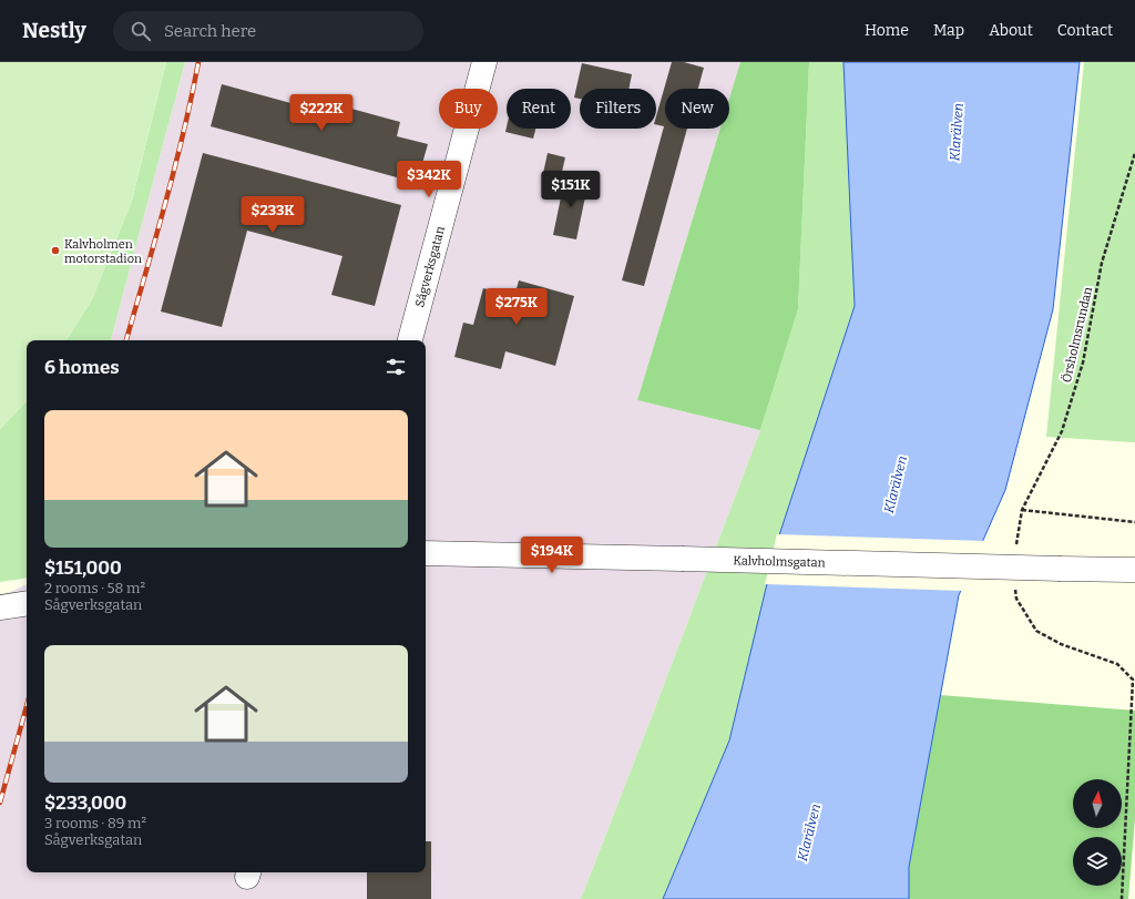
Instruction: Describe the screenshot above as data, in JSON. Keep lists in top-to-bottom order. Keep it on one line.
{"streets":{"street":["Sågverksgatan","Kalvholmsgatan"],"path":["Örsholmsrundan"]},"water":["Klarälven"],"places":["Kalvholmen motorstadion"],"north":"top","page":{"header":"Nestly","search":"Search here","nav":["Home","Map","About","Contact"],"chip":["Buy","Rent","Filters","New"],"price":["$222K","$342K","$151K","$233K","$275K","$194K"],"heading":"6 homes","list":[{"name":"$151,000","note":"2 rooms · 58 m² · Sågverksgatan"},{"name":"$233,000","note":"3 rooms · 89 m² · Sågverksgatan"}]}}
